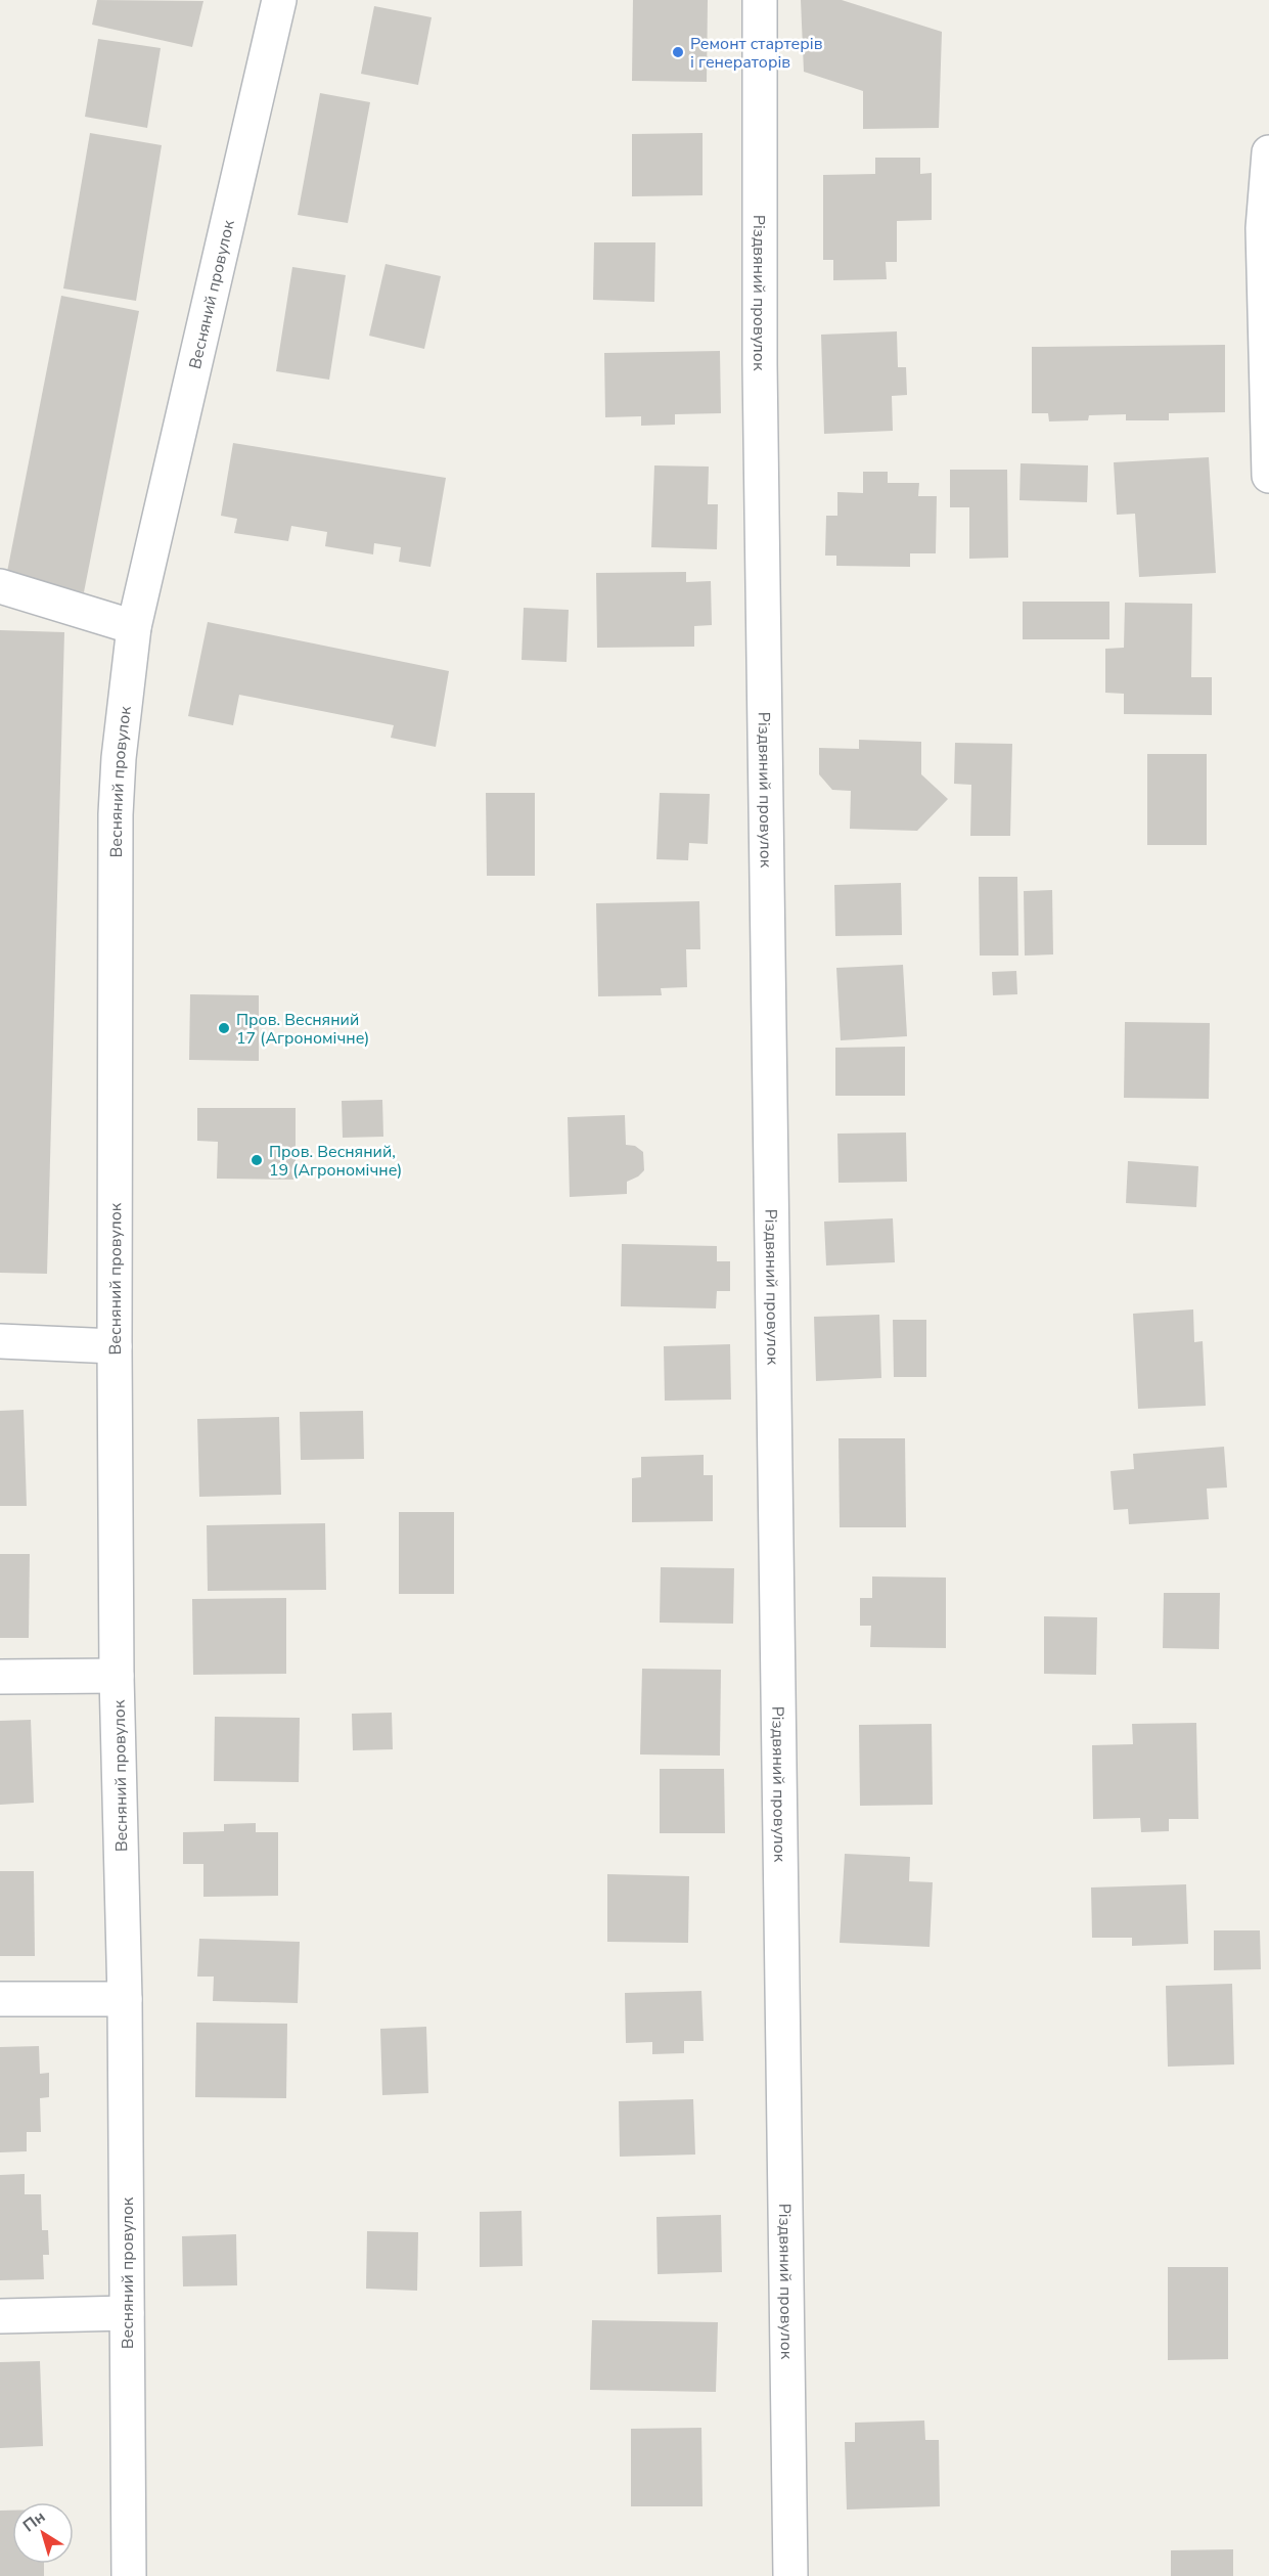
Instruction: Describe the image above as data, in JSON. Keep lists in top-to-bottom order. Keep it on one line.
{"streets":{"street":["Різдвяний провулок","Весняний провулок"]},"places":["Ремонт стартерів і генераторів","Пров. Весняний 17 (Агрономічне)","Пров. Весняний, 19 (Агрономічне)"],"north":"top left"}
